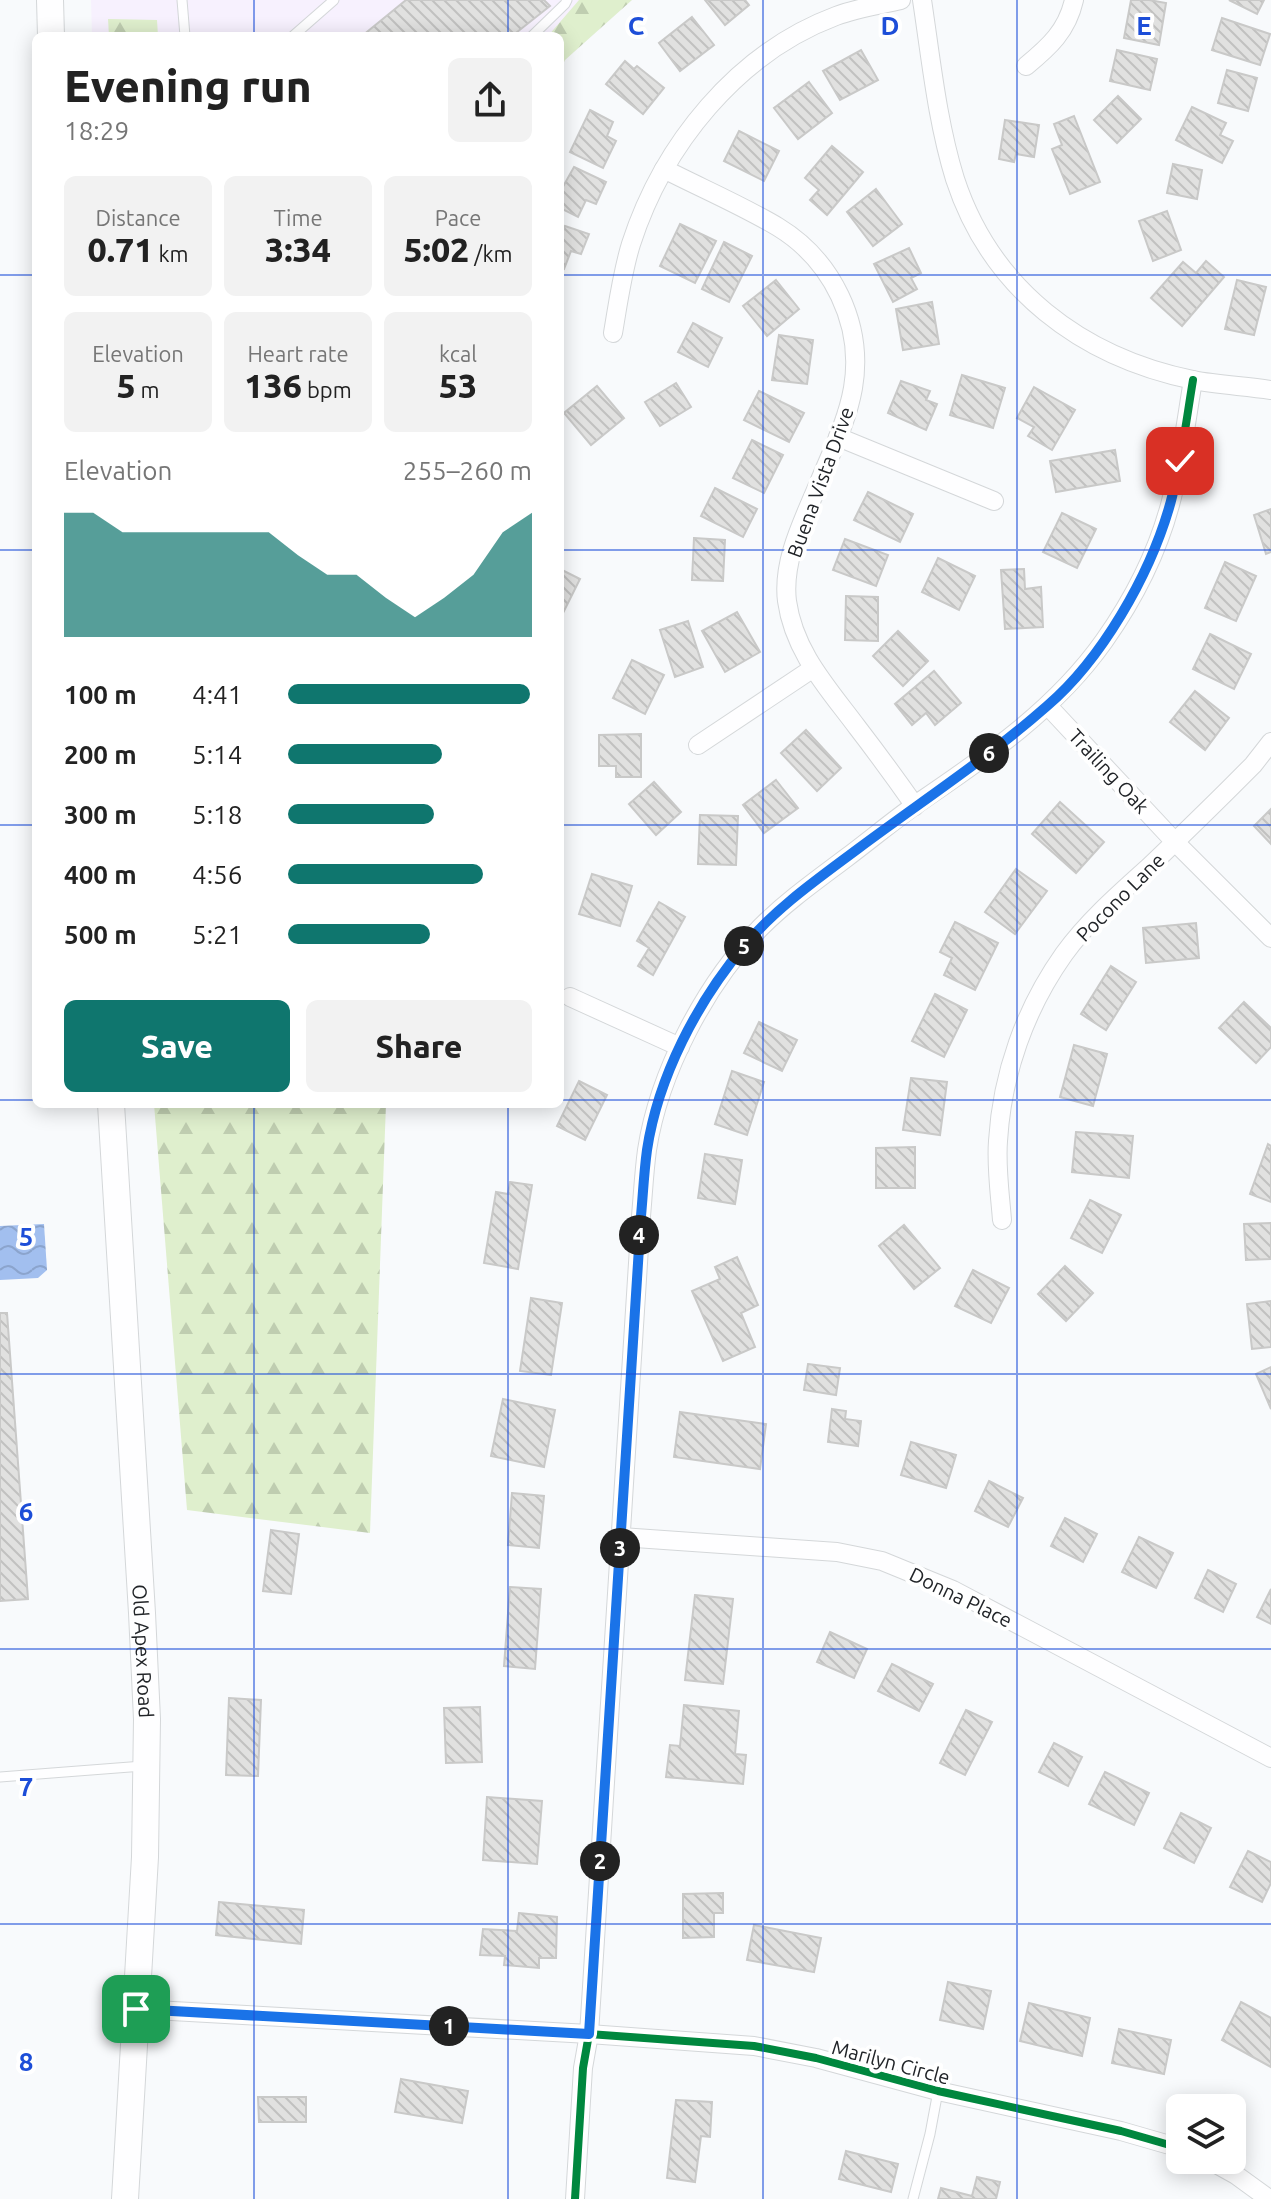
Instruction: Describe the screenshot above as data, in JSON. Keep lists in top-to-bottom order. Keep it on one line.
{"streets":{"main road":["Old Apex Road"],"street":["Buena Vista Drive","Trailing Oak","Pocono Lane","Donna Place","Marilyn Circle"]},"crossings":[["Trailing Oak","Pocono Lane"],["Old Apex Road","Marilyn Circle"]],"page":{"heading":["Evening run","18:29"],"stats":[["Distance","0.71 km"],["Time","3:34"],["Pace","5:02 /km"],["Elevation","5 m"],["Heart rate","136 bpm"],["kcal","53"]],"chart":["Elevation","255–260 m"],"list":[{"name":"100 m","note":"4:41"},{"name":"200 m","note":"5:14"},{"name":"300 m","note":"5:18"},{"name":"400 m","note":"4:56"},{"name":"500 m","note":"5:21"}],"pins":["6","5","4","3","2","1"],"buttons":["Save","Share"]},"grid":{"columns":["C","D","E"],"rows":["5","6","7","8"]}}
